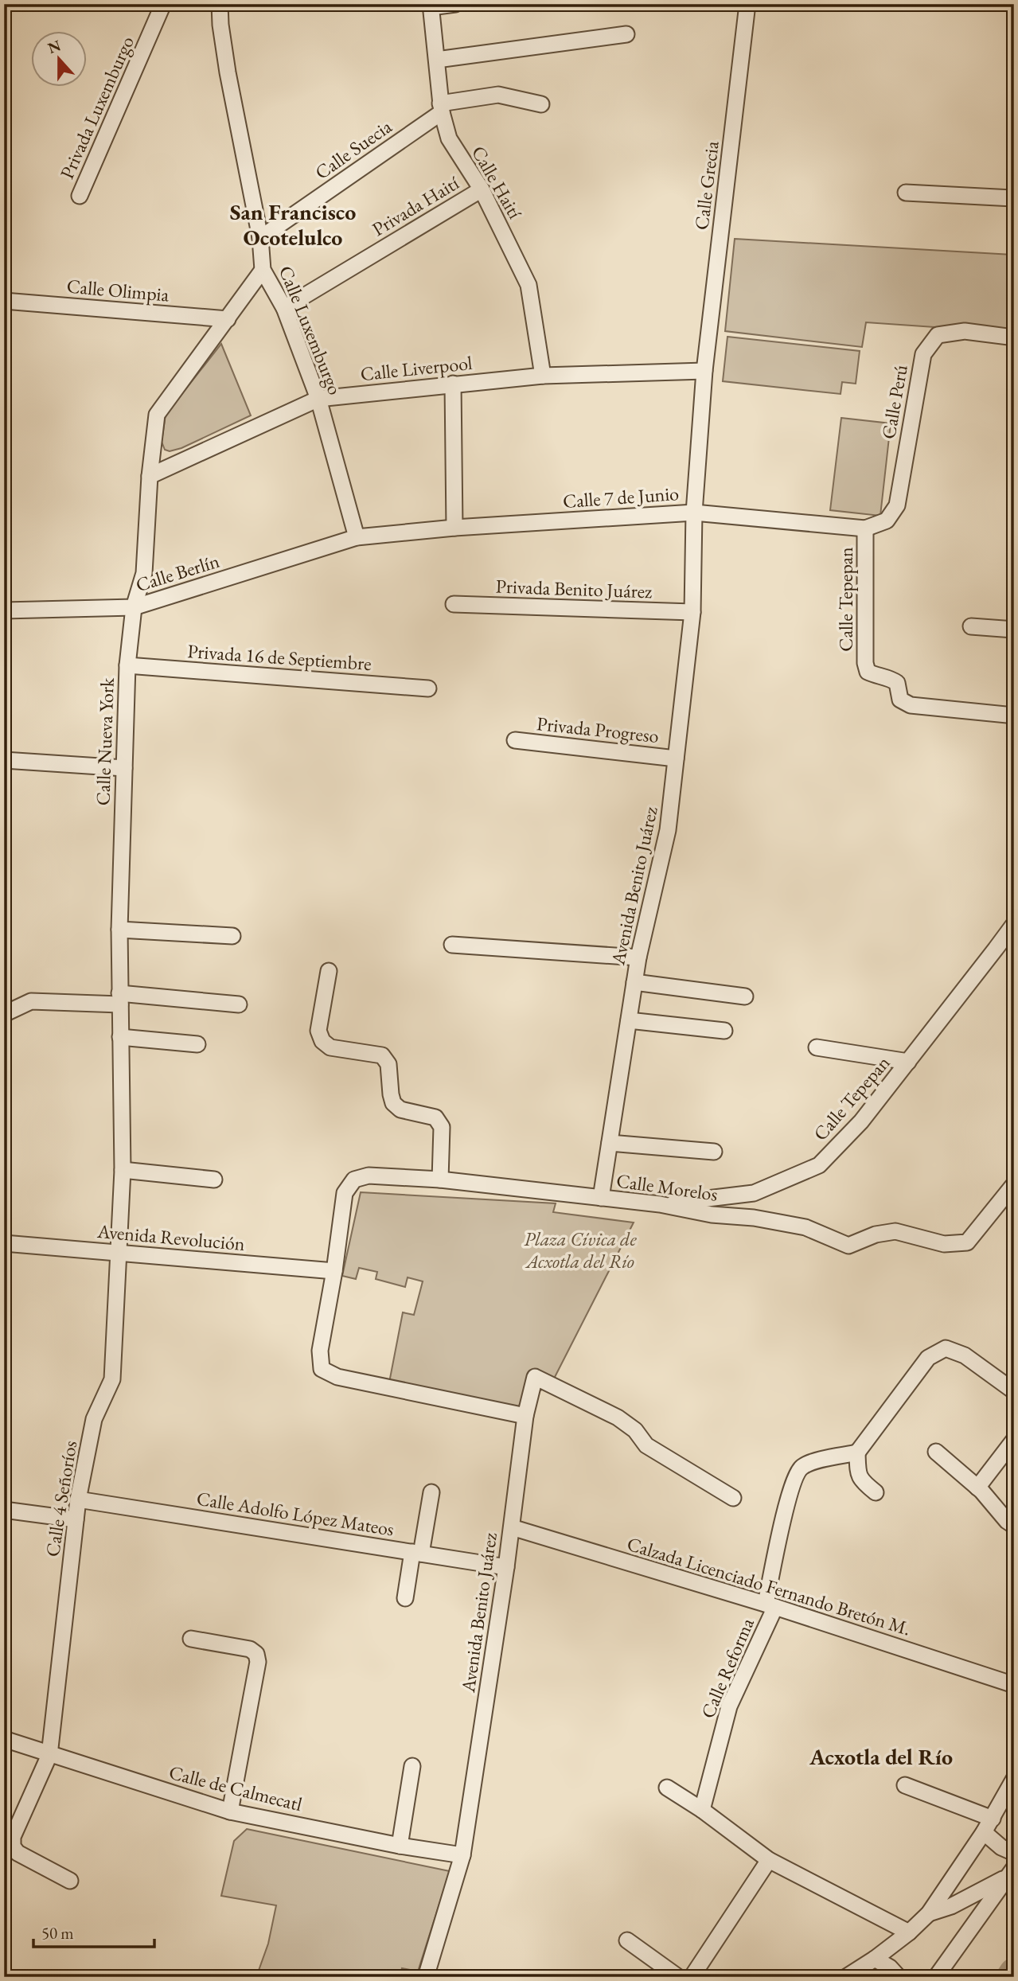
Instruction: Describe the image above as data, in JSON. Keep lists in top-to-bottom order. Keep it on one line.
{"streets":{"street":["Privada Luxemburgo","Calle Suecia","Calle Haití","Calle Grecia","Privada Haití","Calle Olimpia","Calle Luxemburgo","Calle Liverpool","Calle Perú","Calle 7 de Junio","Calle Berlín","Privada Benito Juárez","Calle Tepepan","Privada 16 de Septiembre","Privada Progreso","Calle Nueva York","Avenida Benito Juárez","Calle Morelos","Avenida Revolución","Calle 4 Señoríos","Calle Adolfo López Mateos","Calzada Licenciado Fernando Bretón M.","Calle Reforma","Calle de Calmecatl"]},"crossings":[["Calle Suecia","Calle Haití"],["Calle Suecia","Calle Luxemburgo"],["Calle Haití","Privada Haití"],["Calle Haití","Calle Liverpool"],["Calle Grecia","Calle Liverpool"],["Calle Grecia","Calle 7 de Junio"],["Calle Grecia","Avenida Benito Juárez"],["Privada Haití","Calle Luxemburgo"],["Calle Olimpia","Calle Nueva York"],["Calle Luxemburgo","Calle Liverpool"],["Calle Luxemburgo","Calle 7 de Junio"],["Calle Luxemburgo","Calle Berlín"],["Calle Luxemburgo","Calle Nueva York"],["Calle Liverpool","Calle Nueva York"],["Calle Perú","Calle 7 de Junio"],["Calle 7 de Junio","Calle Berlín"],["Calle 7 de Junio","Calle Tepepan"],["Calle 7 de Junio","Avenida Benito Juárez"],["Calle Berlín","Calle Nueva York"],["Privada Benito Juárez","Avenida Benito Juárez"],["Calle Tepepan","Calle Morelos"],["Privada 16 de Septiembre","Calle Nueva York"],["Privada Progreso","Avenida Benito Juárez"],["Calle Nueva York","Avenida Revolución"],["Calle Nueva York","Calle 4 Señoríos"],["Avenida Benito Juárez","Calle Morelos"],["Avenida Benito Juárez","Calle Adolfo López Mateos"],["Avenida Benito Juárez","Calzada Licenciado Fernando Bretón M."],["Avenida Benito Juárez","Calle de Calmecatl"],["Calle Morelos","Avenida Revolución"],["Avenida Revolución","Calle 4 Señoríos"],["Calle 4 Señoríos","Calle Adolfo López Mateos"],["Calle 4 Señoríos","Calle de Calmecatl"],["Calzada Licenciado Fernando Bretón M.","Calle Reforma"]],"districts":["San Francisco Ocotelulco","Acxotla del Río"],"parks":["Plaza Cívica de Acxotla del Río"],"scale_bar":"50 m","north":"top"}
